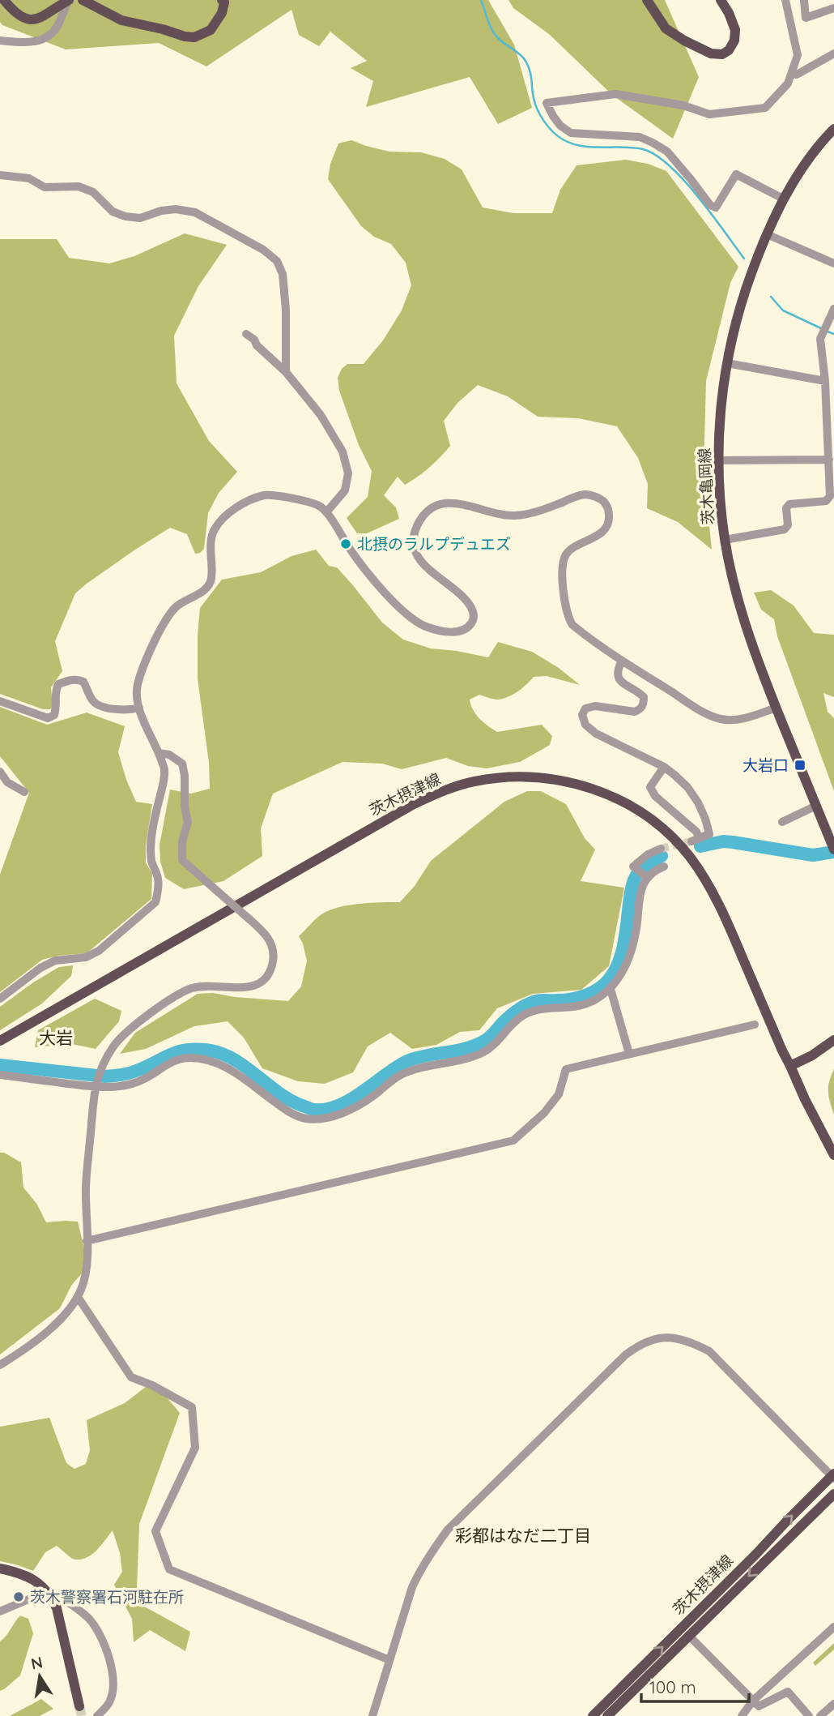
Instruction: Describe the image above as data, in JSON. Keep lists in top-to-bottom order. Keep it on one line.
{"streets":{"main road":["茨木亀岡線","茨木摂津線"]},"districts":["大岩","彩都はなだ二丁目"],"places":{"other":["北摂のラルプデュエズ","茨木警察署石河駐在所"],"transit":["大岩口"]},"scale_bar":"100 m","north":"top"}
